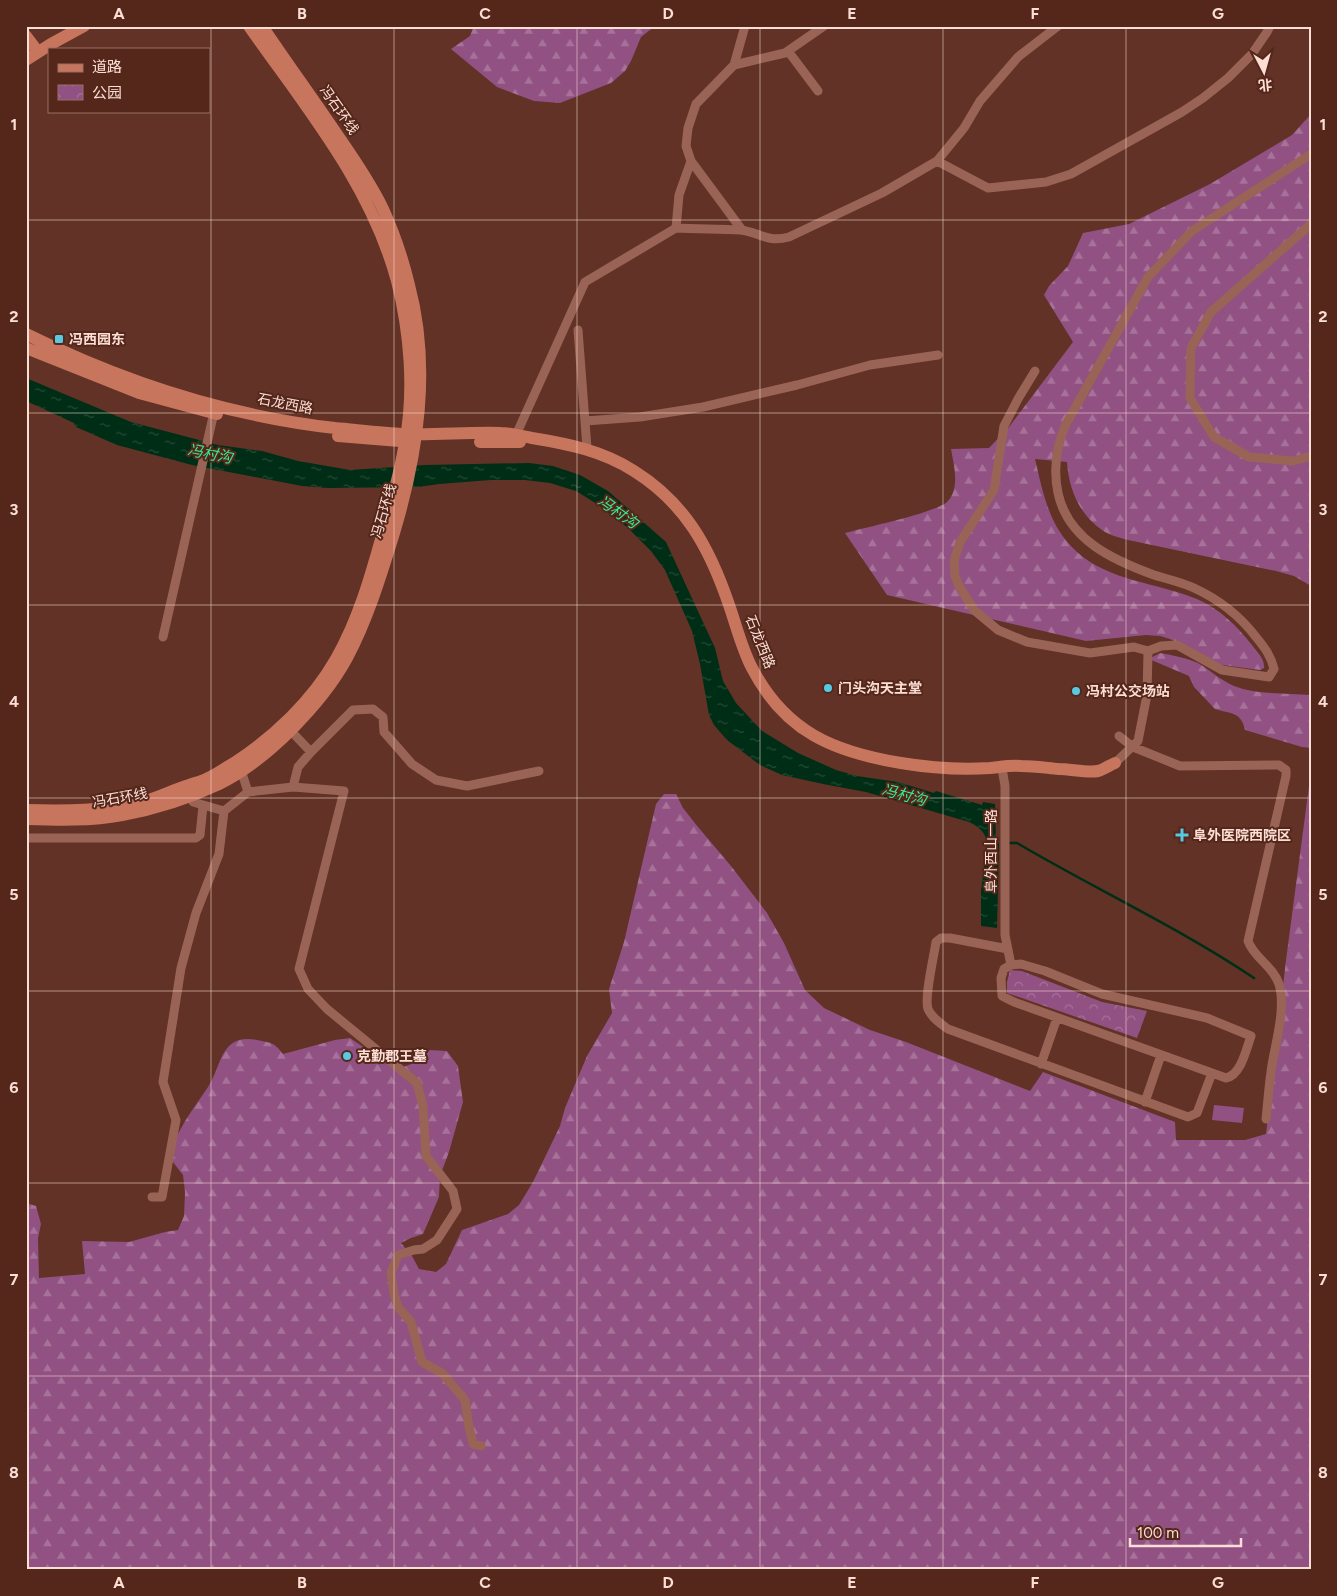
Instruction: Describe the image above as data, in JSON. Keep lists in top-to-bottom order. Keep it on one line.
{"streets":{"main road":["冯石环线","石龙西路"],"street":["阜外西山一路"]},"crossings":[["冯石环线","石龙西路"],["石龙西路","阜外西山一路"]],"water":["冯村沟"],"places":{"transit":["冯西园东"],"other":["门头沟天主堂","冯村公交场站","克勤郡王墓"],"health":["阜外医院西院区"]},"legend":["道路","公园"],"scale_bar":"100 m","north":"bottom","grid":{"columns":["A","B","C","D","E","F","G"],"rows":["1","2","3","4","5","6","7","8"]}}
